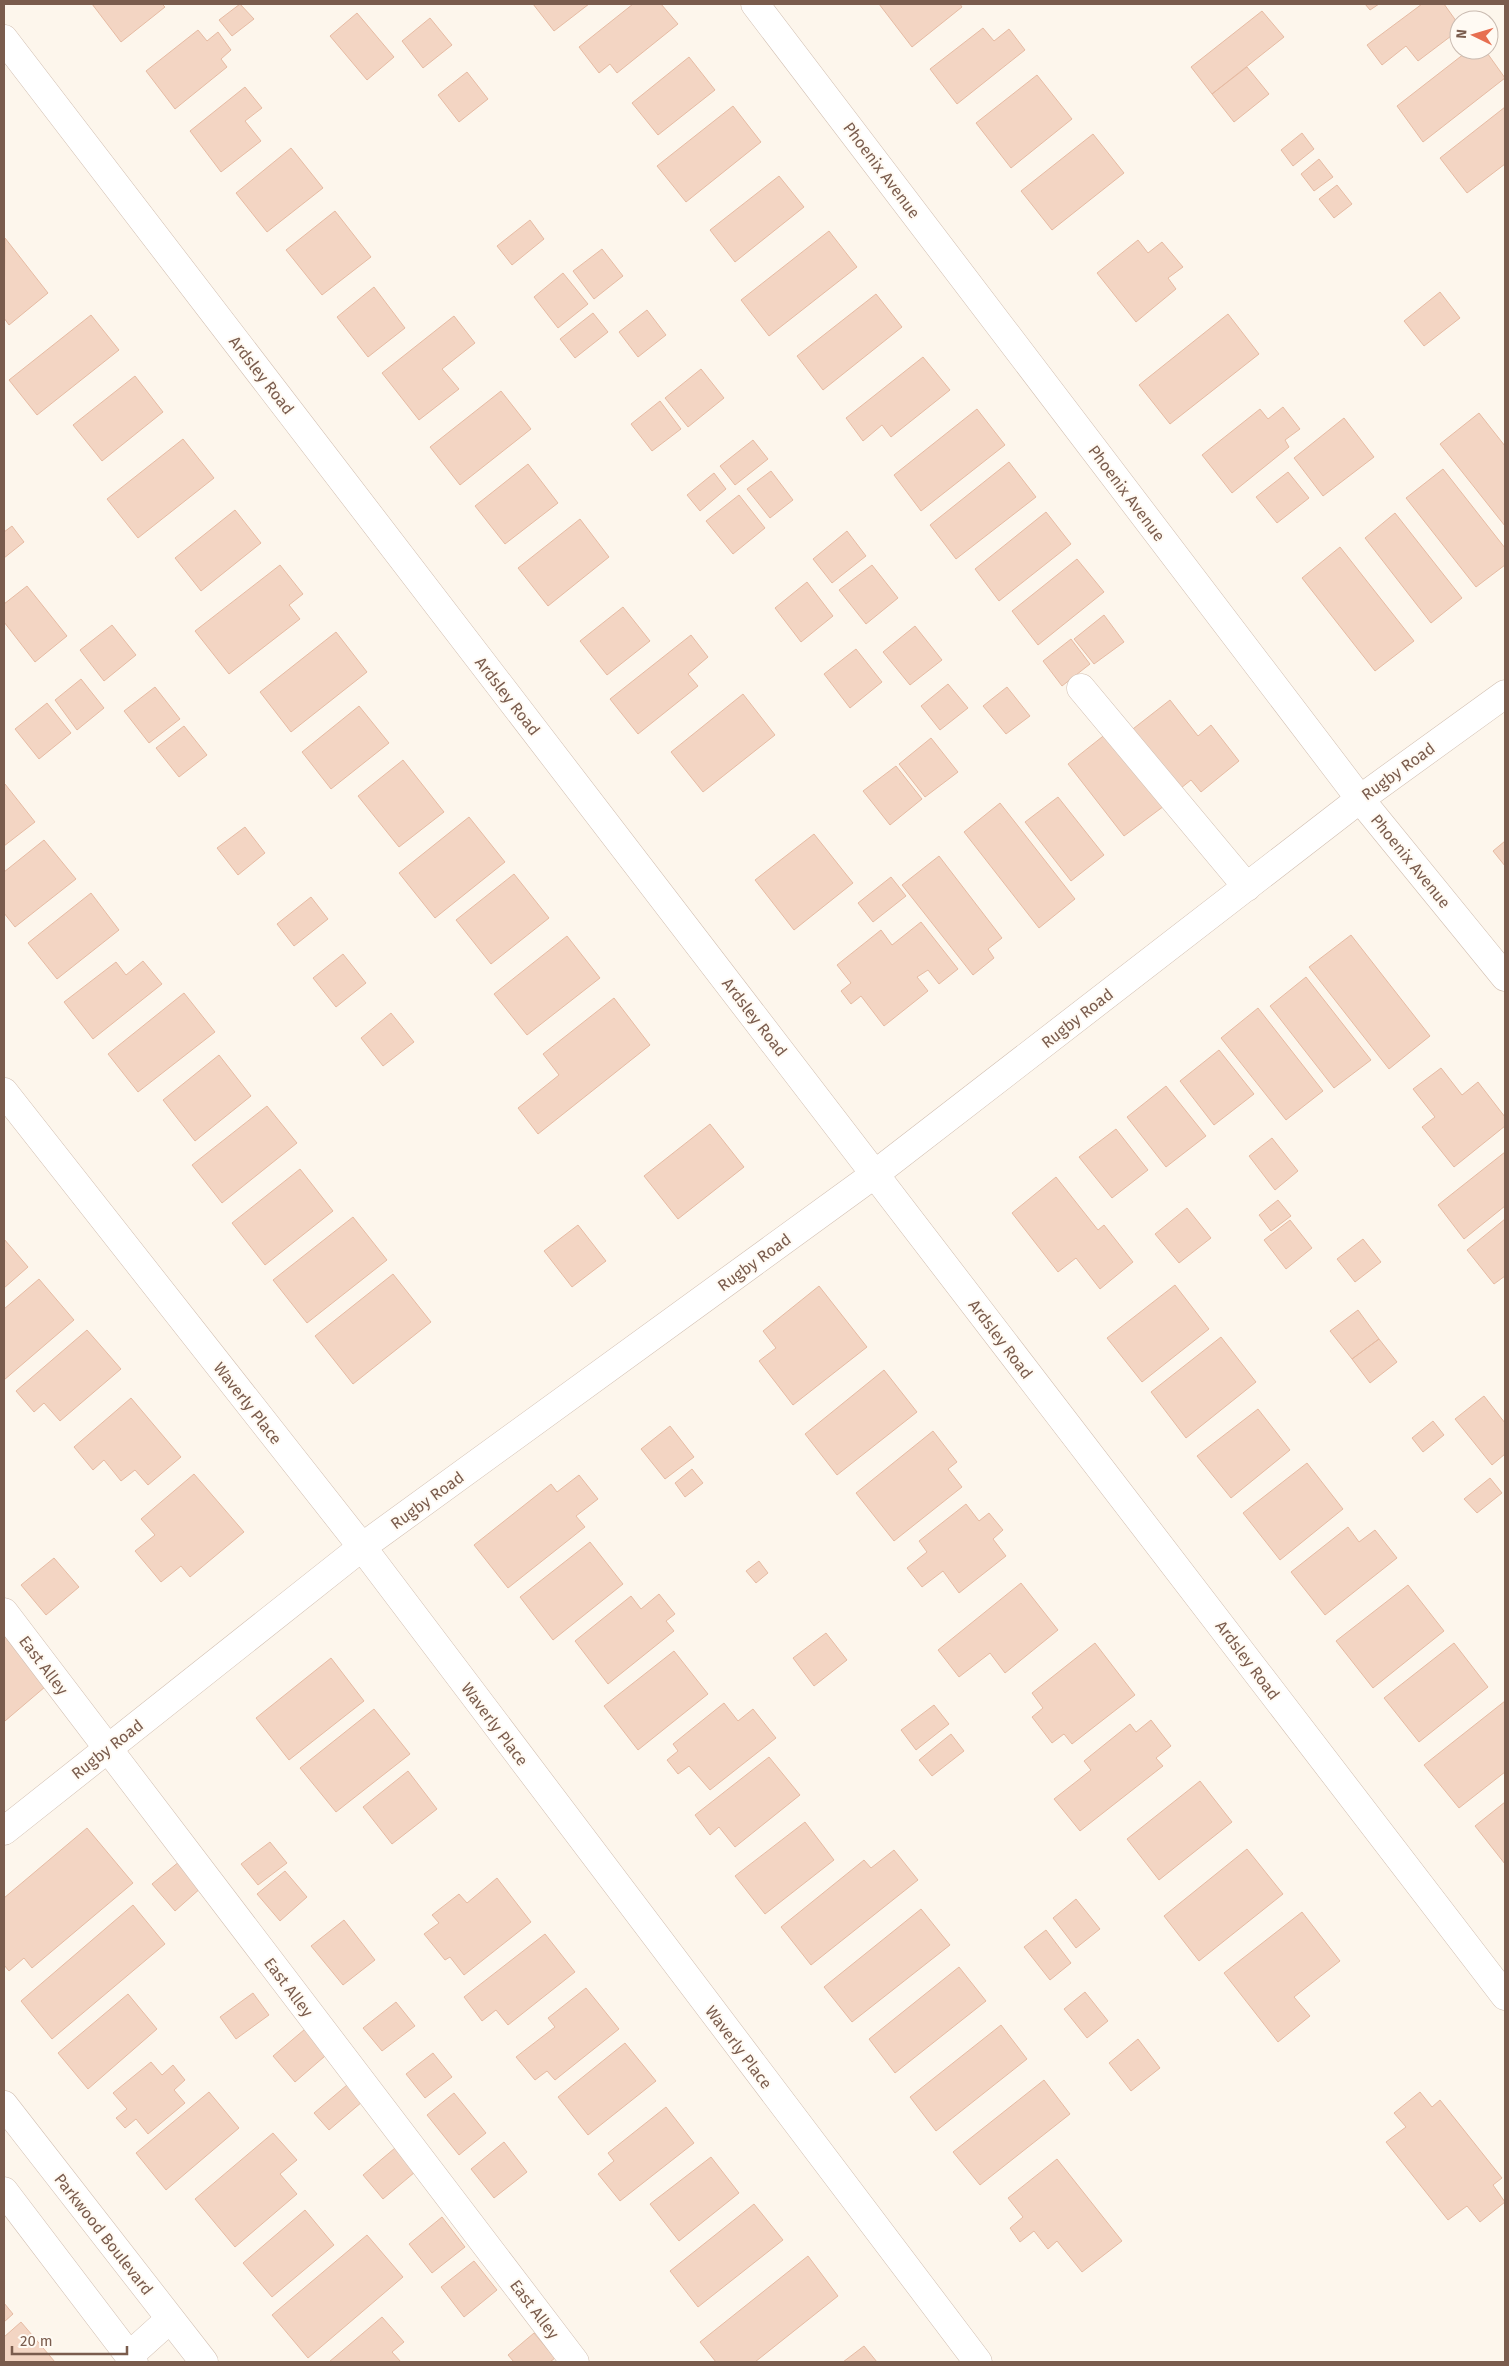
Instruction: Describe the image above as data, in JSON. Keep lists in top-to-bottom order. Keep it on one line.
{"streets":{"street":["Phoenix Avenue","Ardsley Road","Rugby Road","Waverly Place","East Alley","Parkwood Boulevard"]},"crossings":[["Phoenix Avenue","Rugby Road"],["Ardsley Road","Rugby Road"],["Rugby Road","Waverly Place"],["Rugby Road","East Alley"]],"scale_bar":"20 m","north":"left"}
